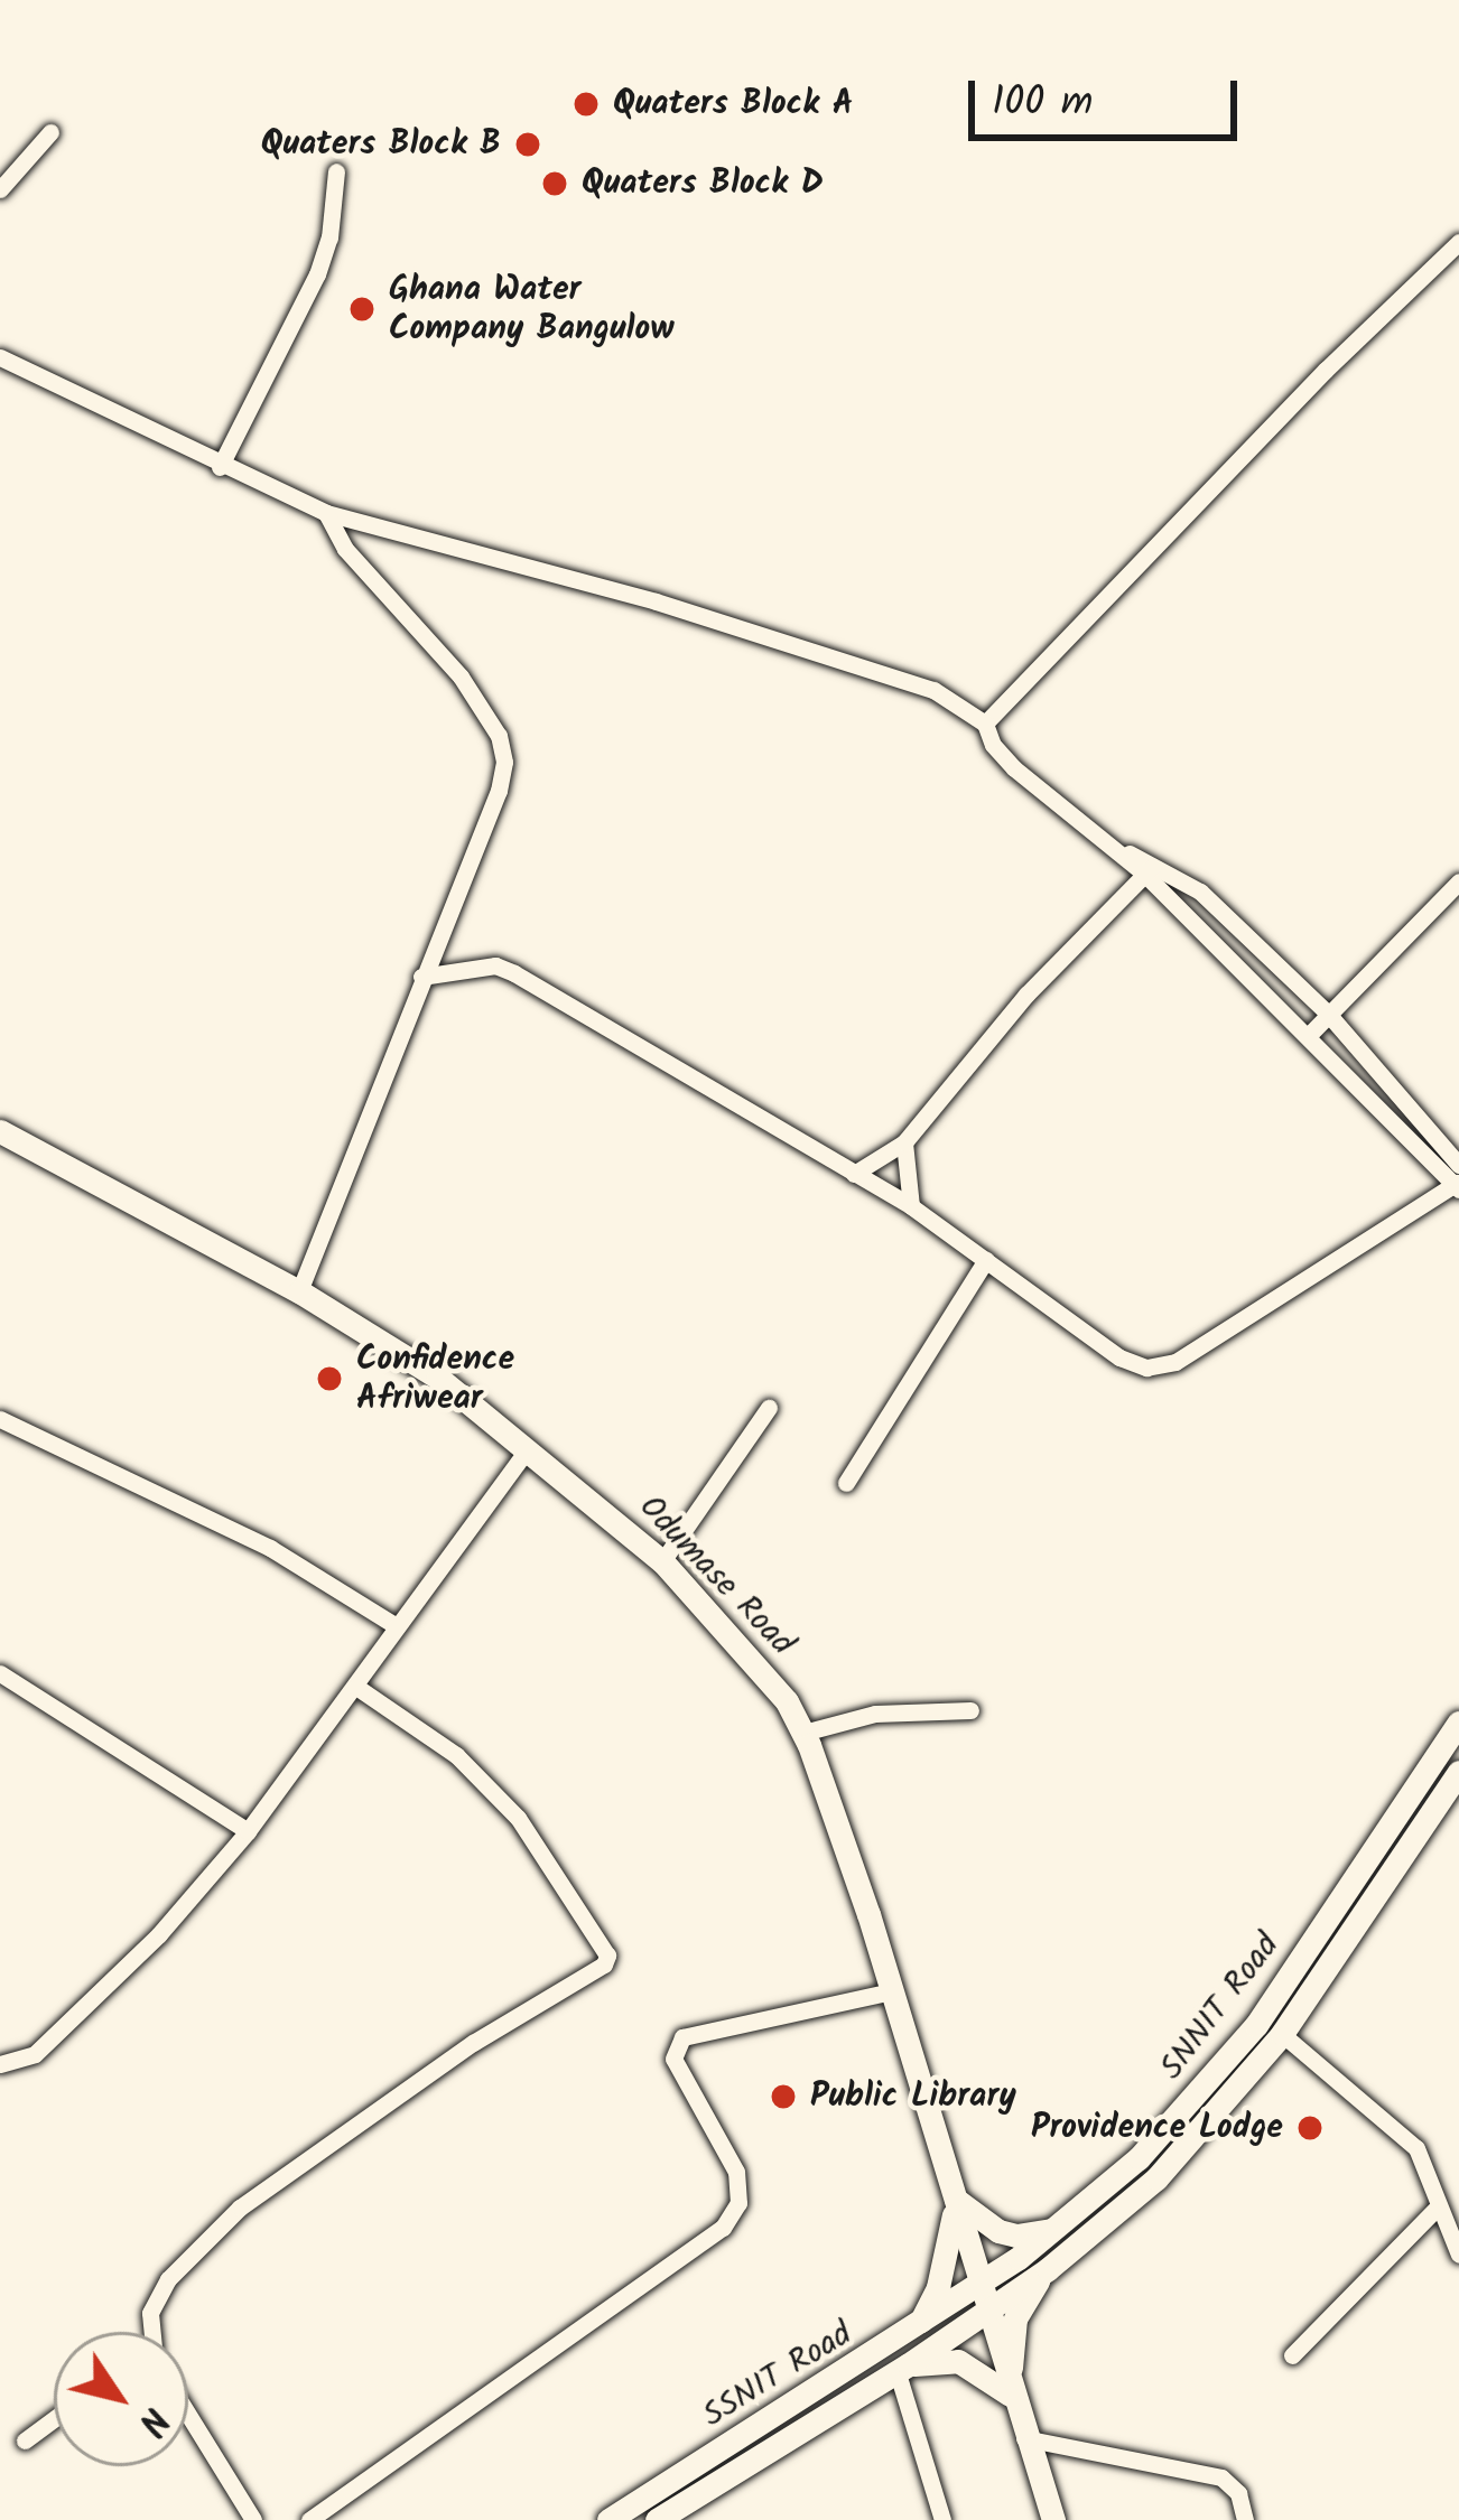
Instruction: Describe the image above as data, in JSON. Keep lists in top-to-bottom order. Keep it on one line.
{"streets":{"main road":["Odumase Road","SNNIT Road","SSNIT Road"]},"crossings":[["Odumase Road","SNNIT Road"],["Odumase Road","SSNIT Road"],["SNNIT Road","SSNIT Road"]],"places":["Quaters Block A","Quaters Block B","Quaters Block D","Ghana Water Company Bangulow","Confidence Afriwear","Public Library","Providence Lodge"],"scale_bar":"100 m","north":"bottom right"}
